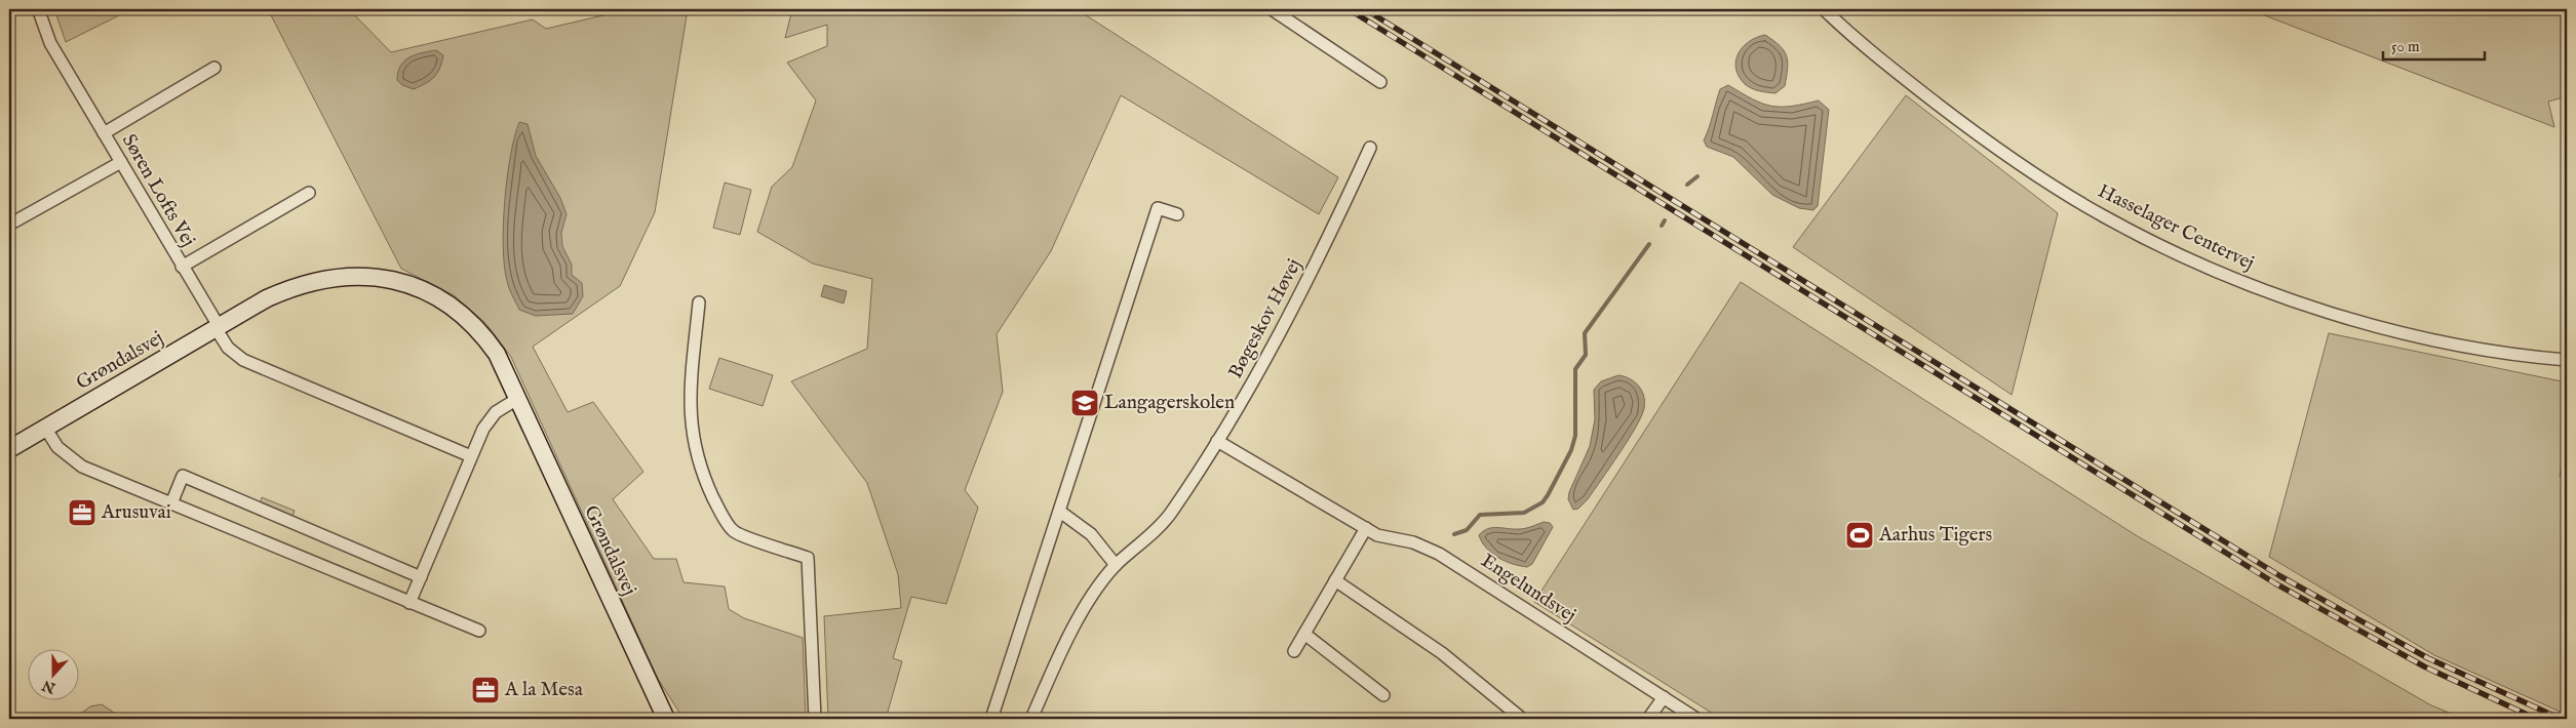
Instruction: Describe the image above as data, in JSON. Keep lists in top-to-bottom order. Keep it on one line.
{"streets":{"street":["Søren Lofts Vej","Hasselager Centervej","Bøgeskov Høvej","Grøndalsvej","Engelundsvej"]},"crossings":[["Søren Lofts Vej","Grøndalsvej"],["Bøgeskov Høvej","Engelundsvej"]],"places":{"school or university":["Langagerskolen"],"office":["Arusuvai","A la Mesa"],"sports":["Aarhus Tigers"]},"scale_bar":"50 m","north":"bottom"}
